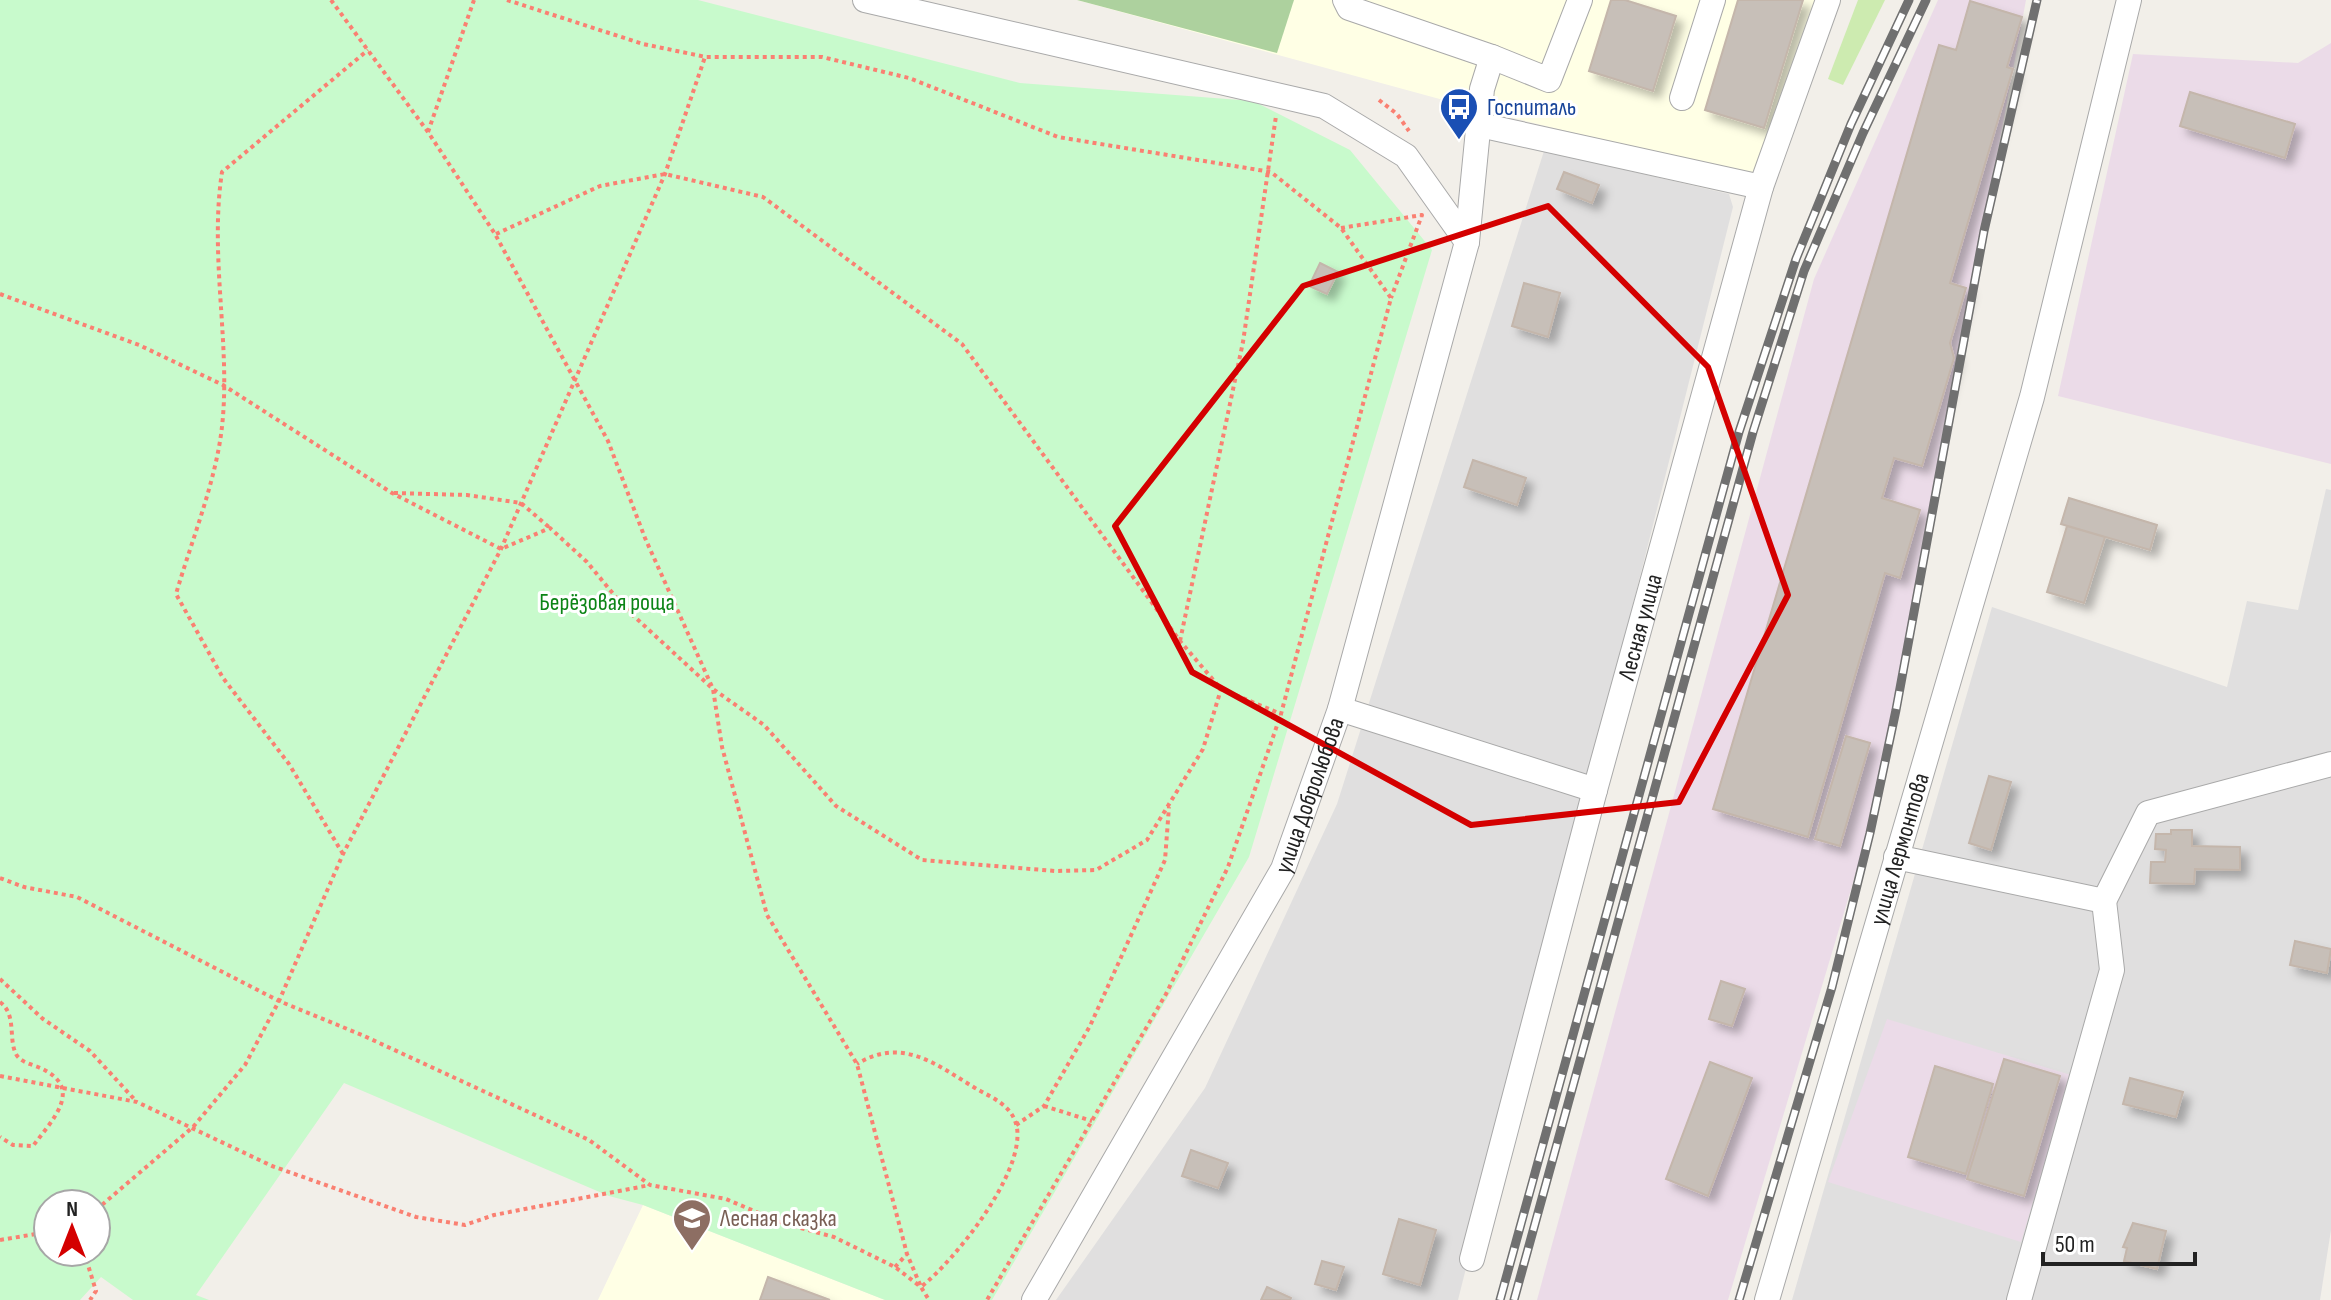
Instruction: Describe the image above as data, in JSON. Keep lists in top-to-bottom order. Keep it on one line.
{"streets":{"street":["Лесная улица","улица Добролюбова","улица Лермонтова"]},"parks":["Берёзовая роща"],"places":{"bus stop":["Госпиталь"],"school or university":["Лесная сказка"]},"scale_bar":"50 m","north":"top"}
